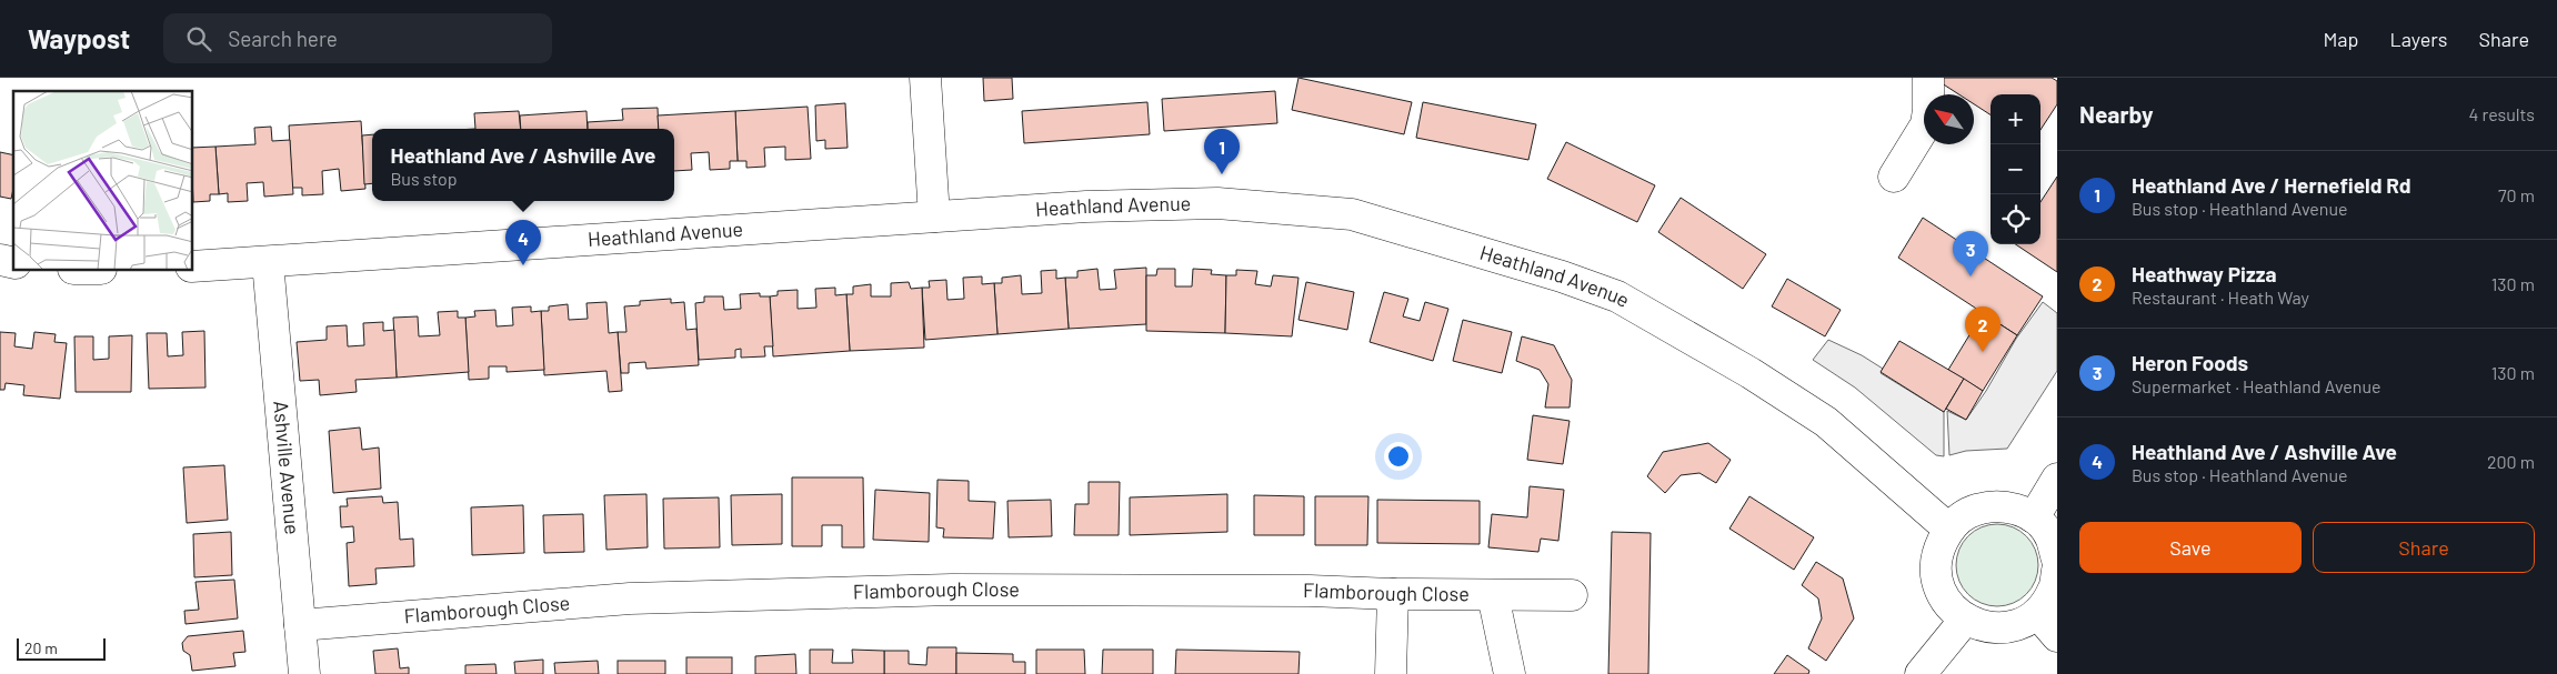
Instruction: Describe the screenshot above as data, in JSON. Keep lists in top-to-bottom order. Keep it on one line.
{"streets":{"street":["Heathland Avenue","Ashville Avenue","Flamborough Close"]},"crossings":[["Heathland Avenue","Ashville Avenue"],["Ashville Avenue","Flamborough Close"]],"scale_bar":"20 m","north":"top left","page":{"header":"Waypost","search":"Search here","nav":["Map","Layers","Share"],"heading":["Nearby","4 results"],"map_buttons":["+","−"],"pins":["1","4","3","2"],"popup":["Heathland Ave / Ashville Ave","Bus stop"],"list":[{"mark":"1","name":"Heathland Ave / Hernefield Rd","note":"Bus stop · Heathland Avenue","value":"70 m"},{"mark":"2","name":"Heathway Pizza","note":"Restaurant · Heath Way","value":"130 m"},{"mark":"3","name":"Heron Foods","note":"Supermarket · Heathland Avenue","value":"130 m"},{"mark":"4","name":"Heathland Ave / Ashville Ave","note":"Bus stop · Heathland Avenue","value":"200 m"}],"buttons":["Save","Share"],"scale":"20 m"}}
